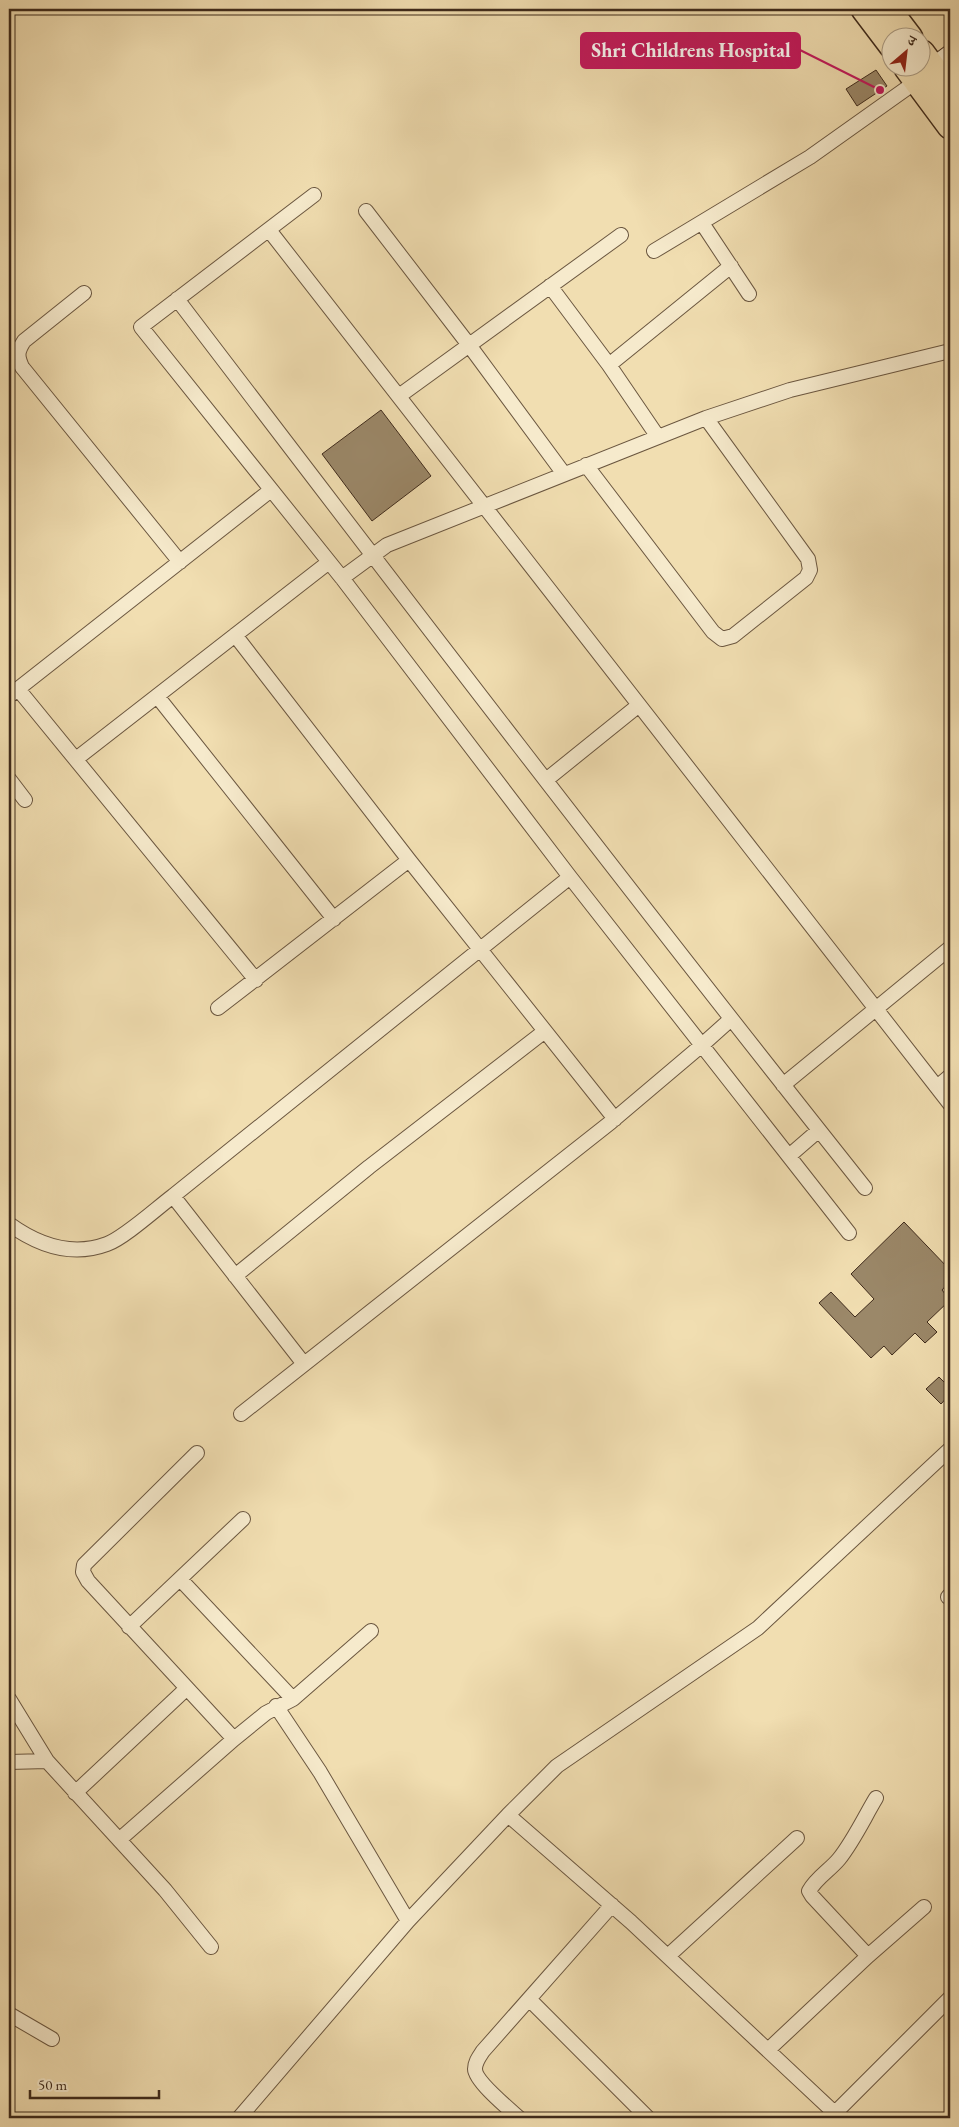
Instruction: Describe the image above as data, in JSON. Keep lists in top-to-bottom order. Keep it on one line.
{"places":["Shri Childrens Hospital"],"scale_bar":"50 m","north":"top right"}
